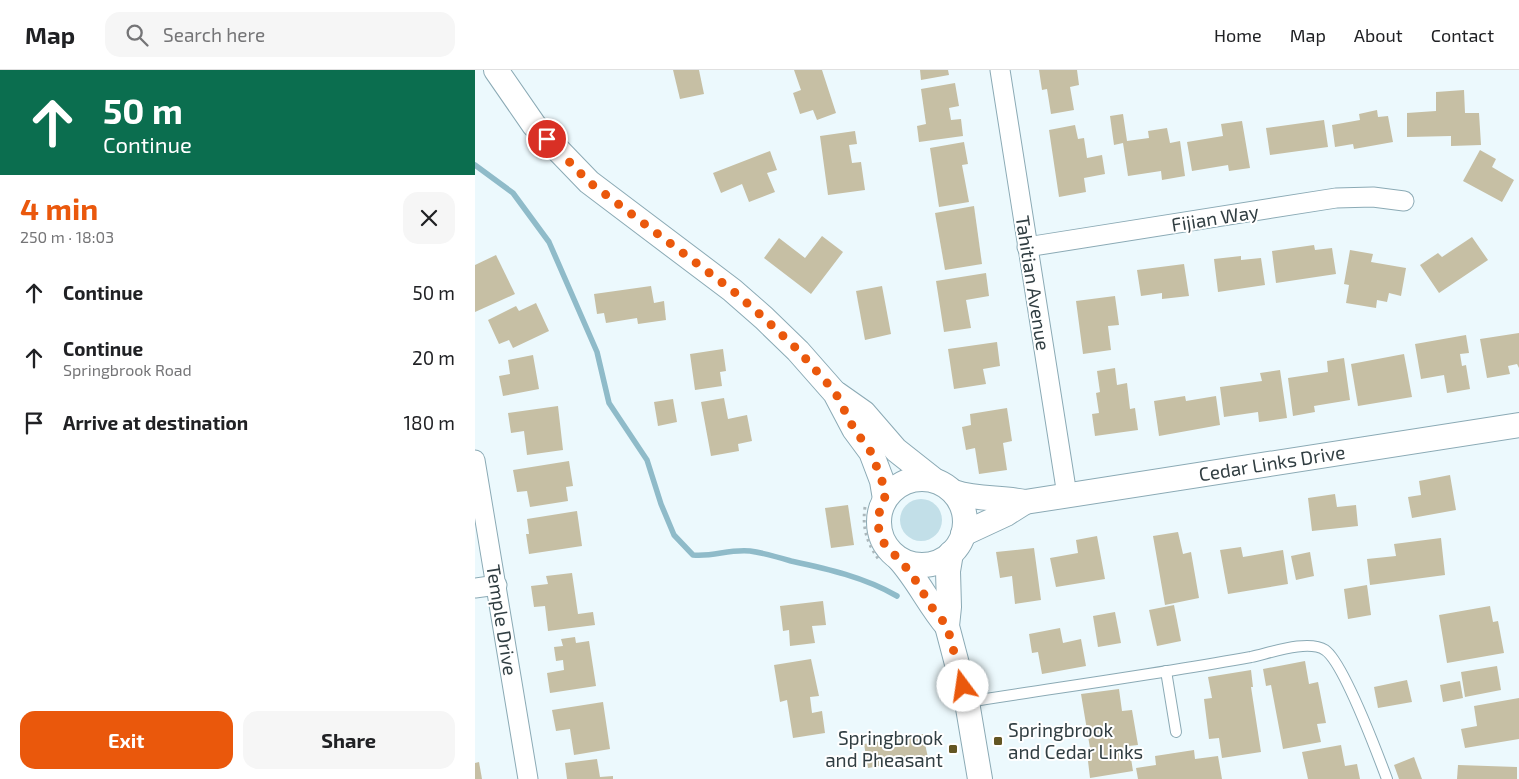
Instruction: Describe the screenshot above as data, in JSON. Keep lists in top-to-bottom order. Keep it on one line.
{"streets":{"street":["Fijian Way","Tahitian Avenue","Cedar Links Drive","Temple Drive"]},"crossings":[["Fijian Way","Tahitian Avenue"],["Tahitian Avenue","Cedar Links Drive"]],"places":{"transit":["Springbrook and Cedar Links","Springbrook and Pheasant"]},"page":{"header":"Map","search":"Search here","nav":["Home","Map","About","Contact"],"turn":["50 m","Continue"],"heading":["4 min","250 m · 18:03"],"list":[{"name":"Continue","value":"50 m"},{"name":"Continue","note":"Springbrook Road","value":"20 m"},{"name":"Arrive at destination","value":"180 m"}],"buttons":["Exit","Share"]}}
